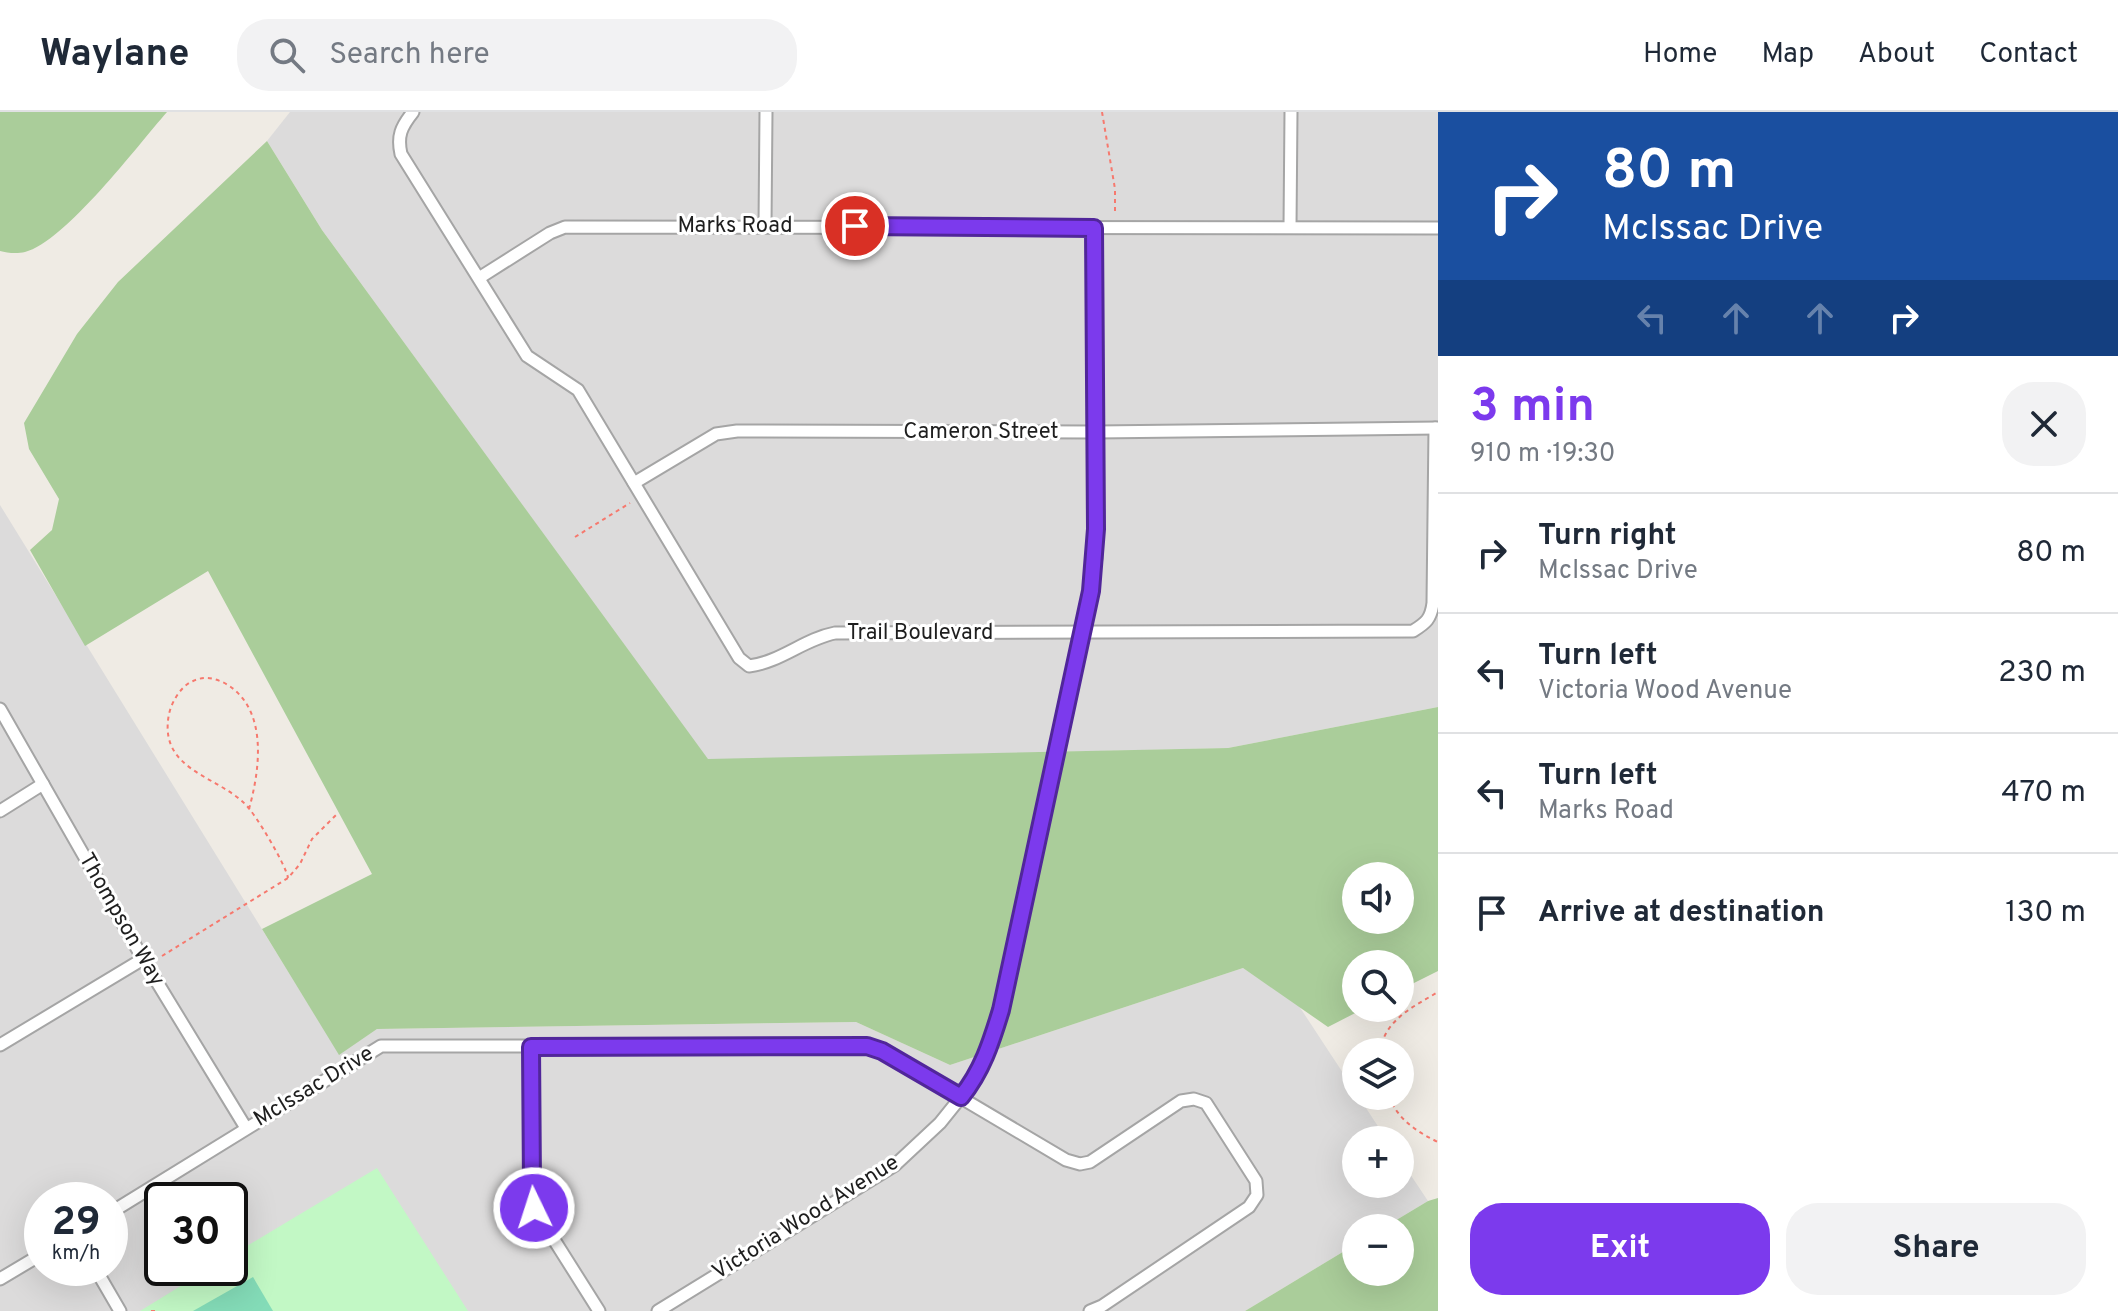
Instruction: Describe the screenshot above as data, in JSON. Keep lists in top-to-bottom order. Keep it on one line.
{"streets":{"street":["Marks Road","Cameron Street","Trail Boulevard","Thompson Way","McIssac Drive","Victoria Wood Avenue"]},"crossings":[["Marks Road","Trail Boulevard"],["Marks Road","Victoria Wood Avenue"],["Cameron Street","Trail Boulevard"],["Cameron Street","Victoria Wood Avenue"],["Trail Boulevard","Victoria Wood Avenue"],["Thompson Way","McIssac Drive"],["McIssac Drive","Victoria Wood Avenue"]],"page":{"header":"Waylane","search":"Search here","nav":["Home","Map","About","Contact"],"turn":["80 m","McIssac Drive"],"heading":["3 min","910 m · 19:30"],"list":[{"name":"Turn right","note":"McIssac Drive","value":"80 m"},{"name":"Turn left","note":"Victoria Wood Avenue","value":"230 m"},{"name":"Turn left","note":"Marks Road","value":"470 m"},{"name":"Arrive at destination","value":"130 m"}],"map_buttons":["+","−"],"speed":"29 km/h","limit":"30","buttons":["Exit","Share"]}}
